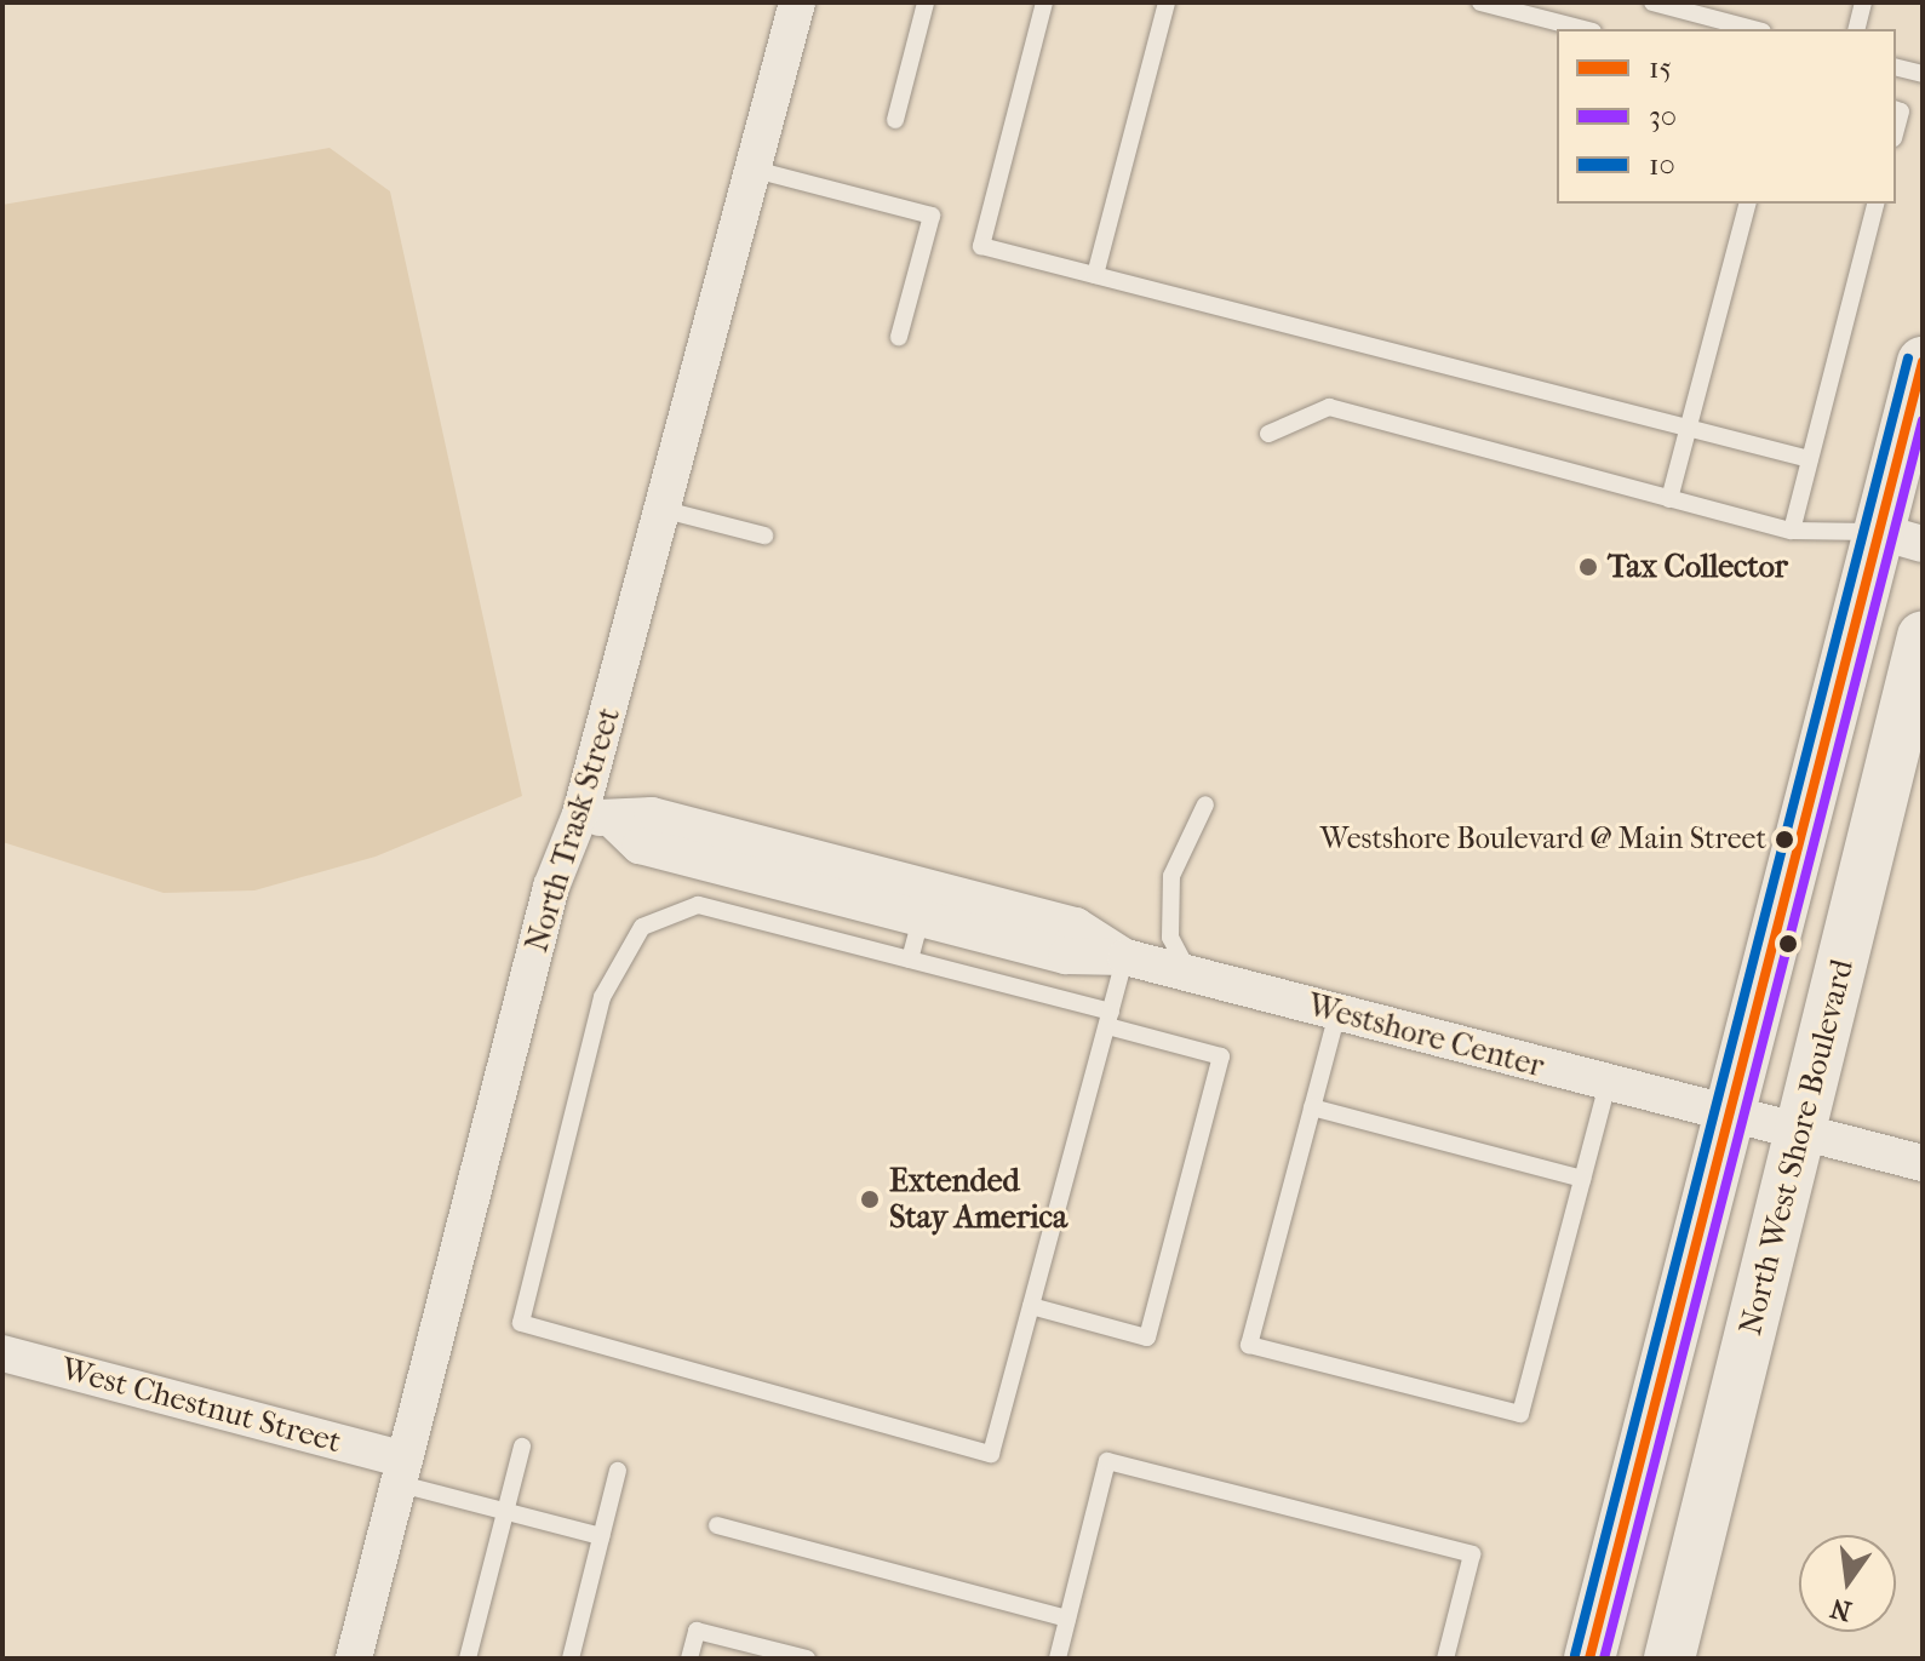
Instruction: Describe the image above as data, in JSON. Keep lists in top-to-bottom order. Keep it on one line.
{"streets":{"main road":["North West Shore Boulevard"],"street":["North Trask Street","Westshore Center","West Chestnut Street"]},"crossings":[["North Trask Street","Westshore Center"],["North Trask Street","West Chestnut Street"],["Westshore Center","North West Shore Boulevard"]],"places":["Tax Collector","Westshore Boulevard @ Main Street","Extended Stay America"],"lines":["transit line 10","transit line 15","transit line 30"],"legend":["15","30","10"],"north":"bottom"}
